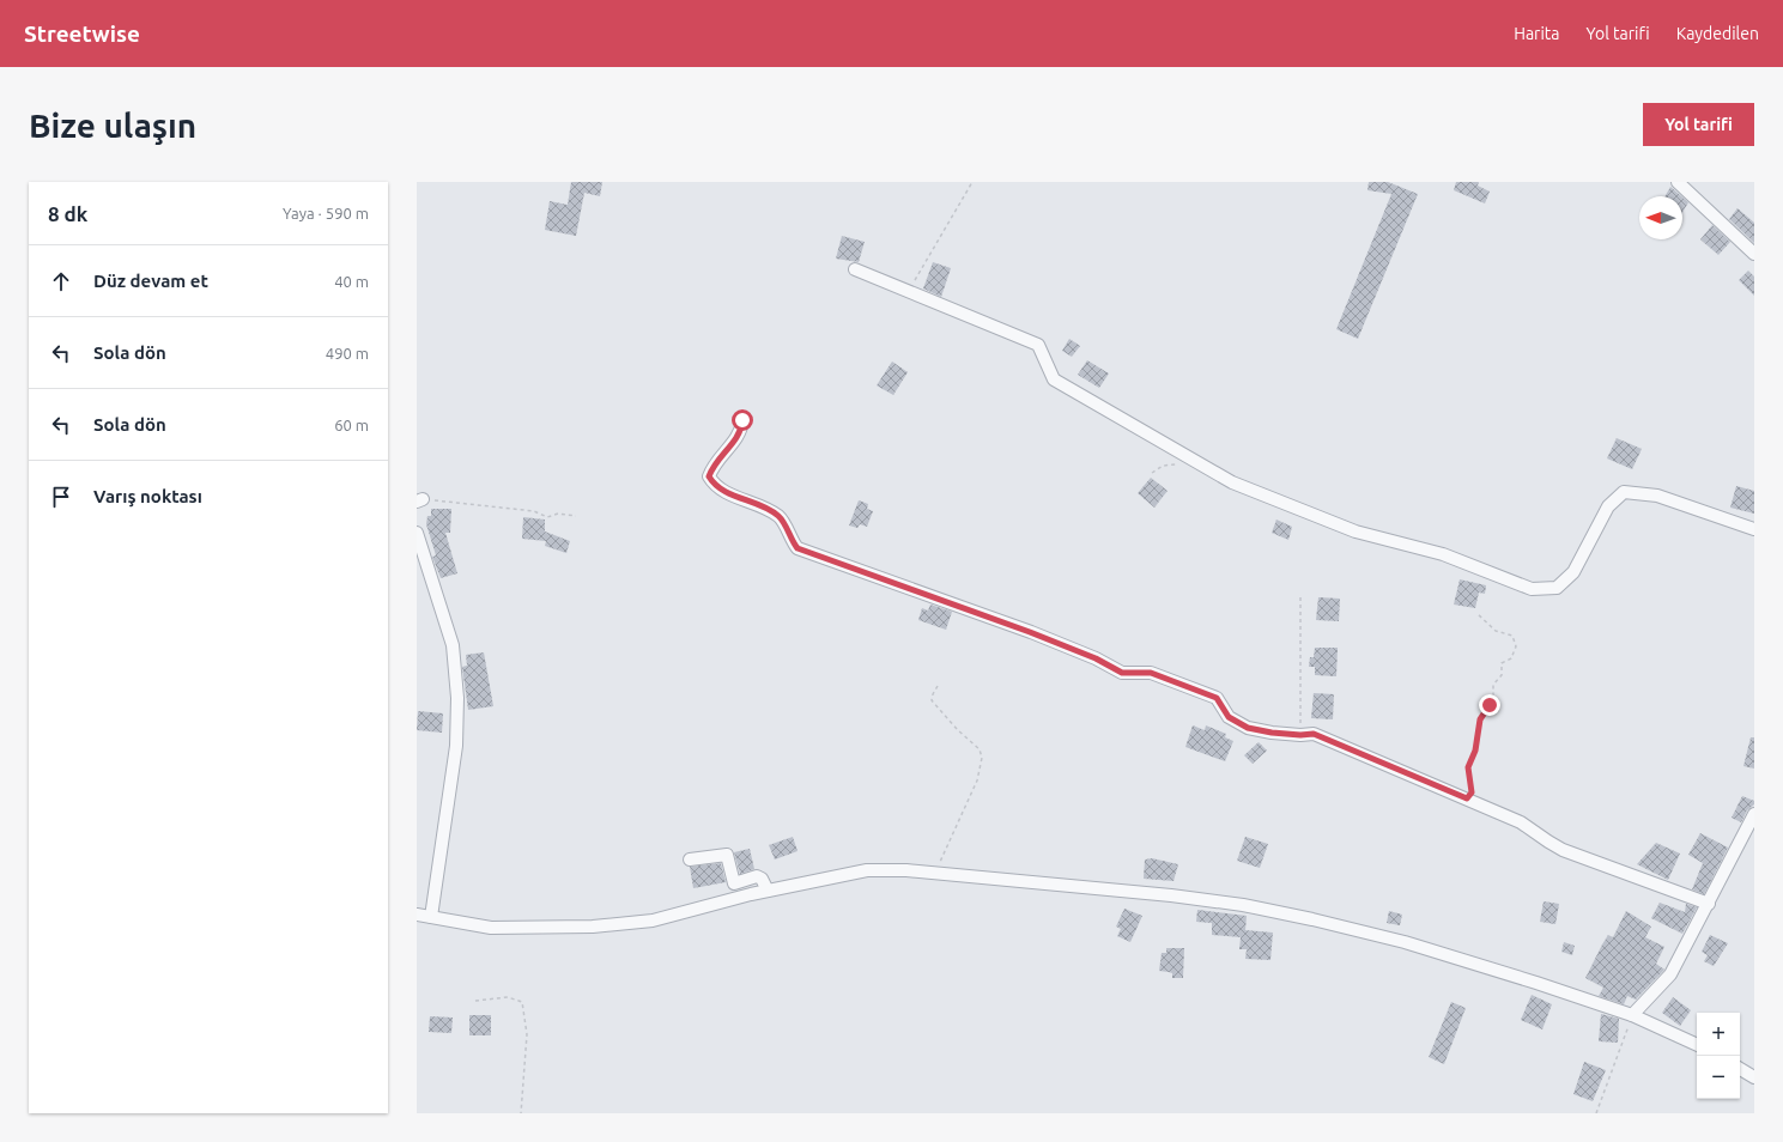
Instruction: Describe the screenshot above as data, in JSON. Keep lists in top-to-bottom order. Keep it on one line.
{"north":"left","page":{"header":"Streetwise","nav":["Harita","Yol tarifi","Kaydedilen"],"buttons":"Yol tarifi","title":"Bize ulaşın","heading":["8 dk","Yaya · 590 m"],"list":[["Düz devam et","40 m"],["Sola dön","490 m"],["Sola dön","60 m"],"Varış noktası"],"map_buttons":["+","−"]}}
